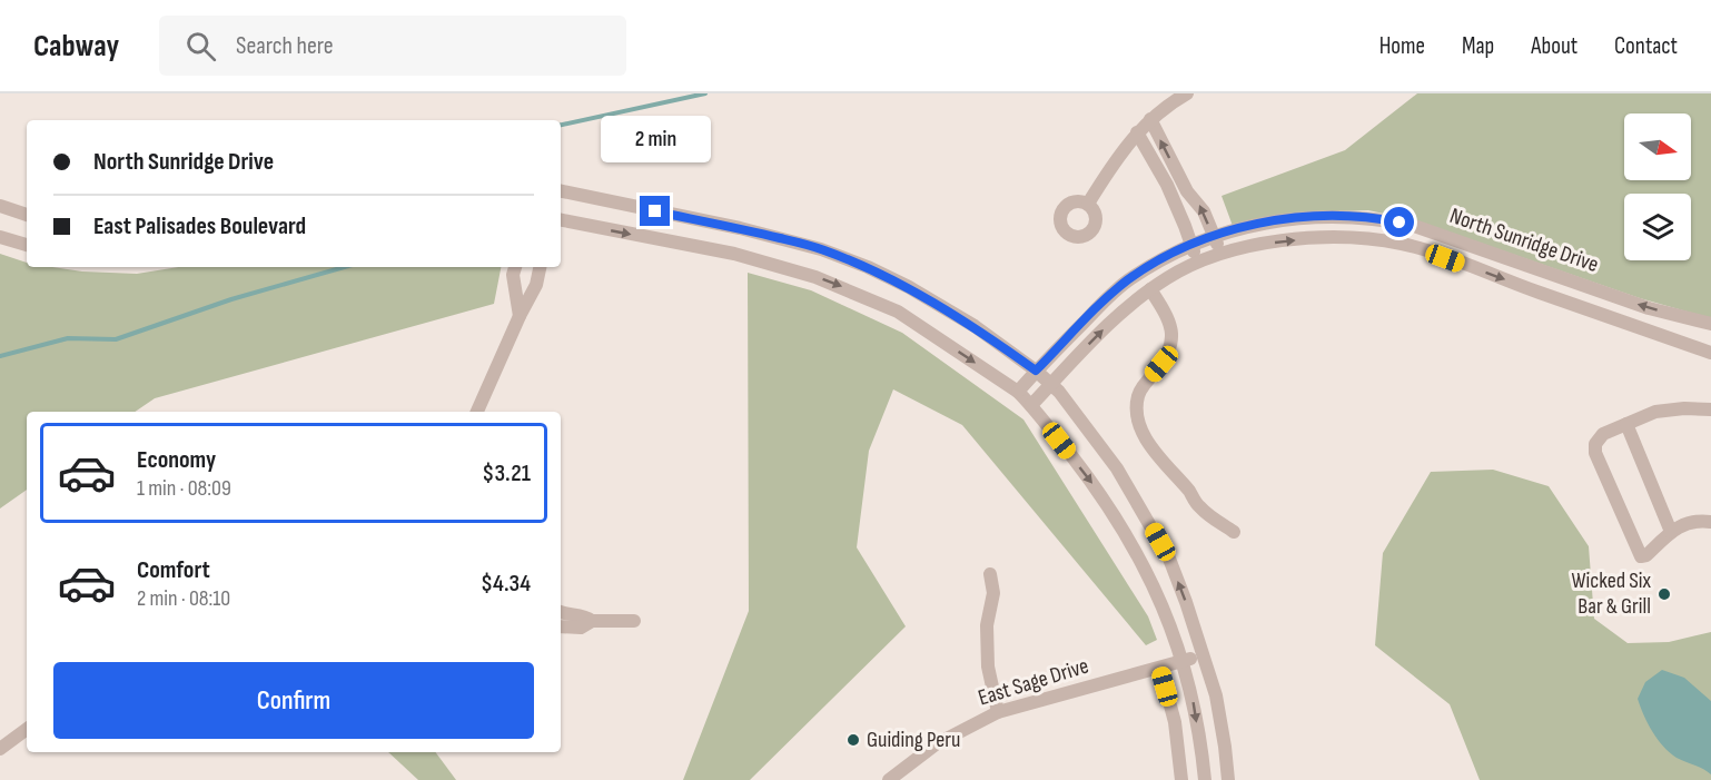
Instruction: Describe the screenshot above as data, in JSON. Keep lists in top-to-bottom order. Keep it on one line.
{"streets":{"street":["North Sunridge Drive","East Sage Drive"]},"places":["Wicked Six Bar & Grill","Guiding Peru"],"north":"right","page":{"header":"Cabway","search":"Search here","nav":["Home","Map","About","Contact"],"bubble":"2 min","banner":["North Sunridge Drive","East Palisades Boulevard"],"list":[{"name":"Economy","note":"1 min · 08:09","value":"$3.21"},{"name":"Comfort","note":"2 min · 08:10","value":"$4.34"}],"buttons":"Confirm"}}
